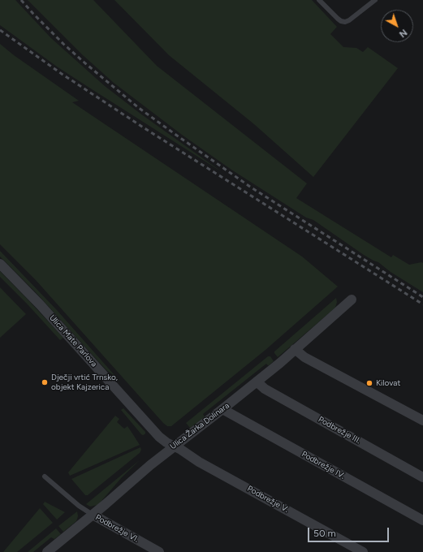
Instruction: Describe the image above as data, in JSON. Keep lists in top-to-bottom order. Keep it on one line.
{"streets":{"street":["Ulica Mate Parlova","Ulica Žarka Dolinara","Podbrežje III.","Podbrežje IV.","Podbrežje V.","Podbrežje VI."]},"crossings":[["Ulica Mate Parlova","Ulica Žarka Dolinara"],["Ulica Mate Parlova","Podbrežje V."],["Ulica Žarka Dolinara","Podbrežje III."],["Ulica Žarka Dolinara","Podbrežje IV."],["Ulica Žarka Dolinara","Podbrežje V."],["Ulica Žarka Dolinara","Podbrežje VI."]],"places":["Dječji vrtić Trnsko, objekt Kajzerica","Kilovat"],"scale_bar":"50 m","north":"bottom right"}
